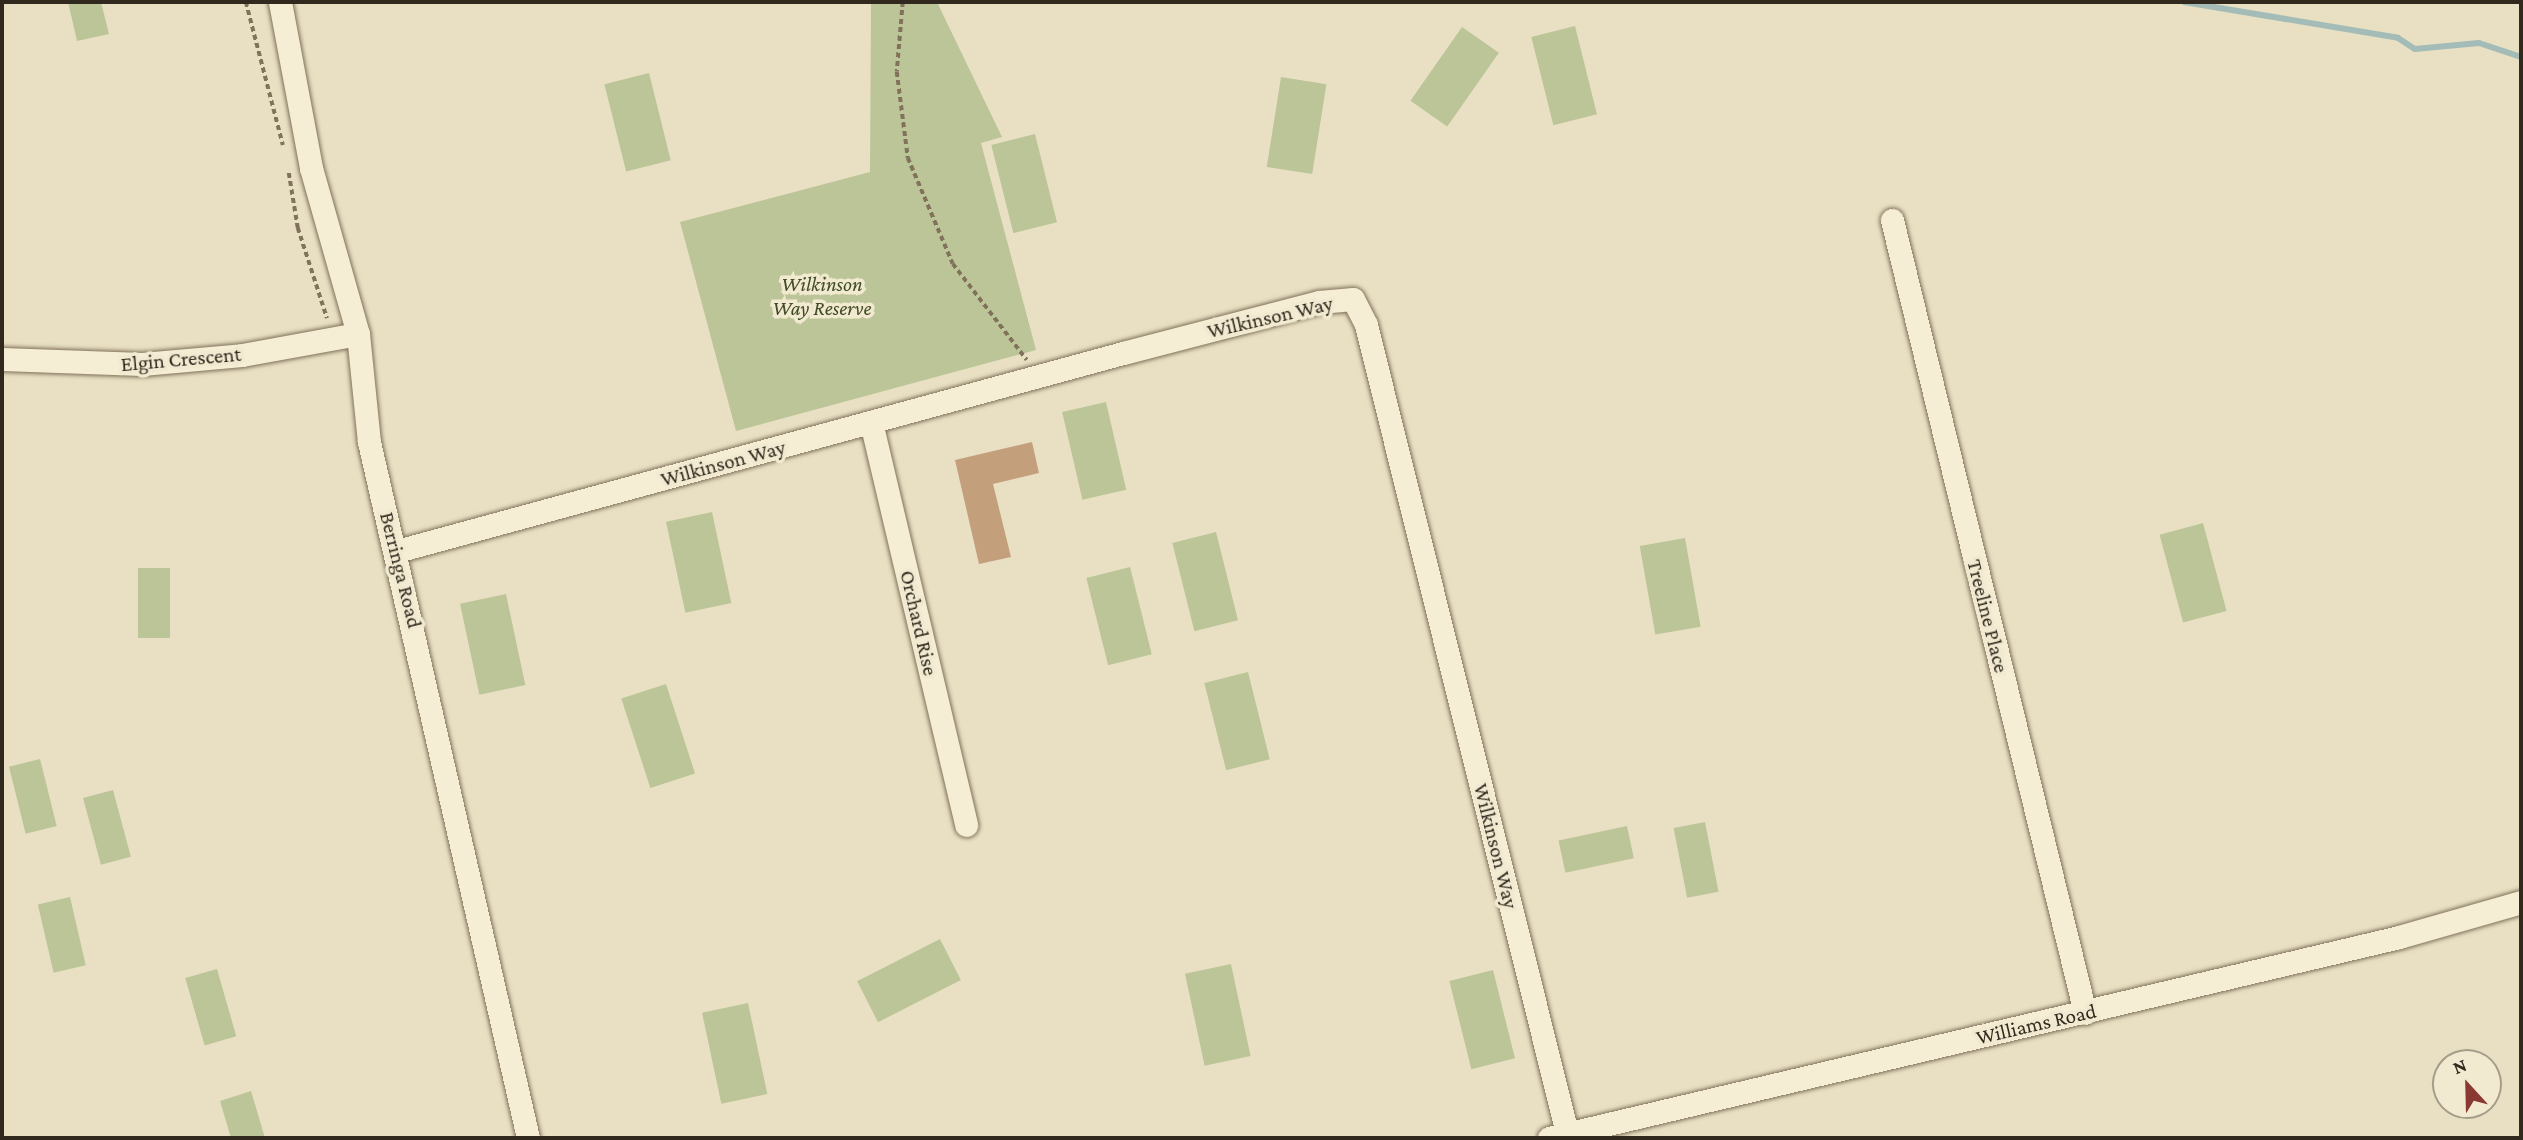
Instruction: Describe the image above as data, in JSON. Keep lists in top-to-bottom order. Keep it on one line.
{"streets":{"street":["Wilkinson Way","Elgin Crescent","Berringa Road","Treeline Place","Orchard Rise","Williams Road"]},"crossings":[["Wilkinson Way","Berringa Road"],["Wilkinson Way","Orchard Rise"],["Wilkinson Way","Williams Road"],["Elgin Crescent","Berringa Road"],["Treeline Place","Williams Road"]],"parks":["Wilkinson Way Reserve"],"north":"top"}
